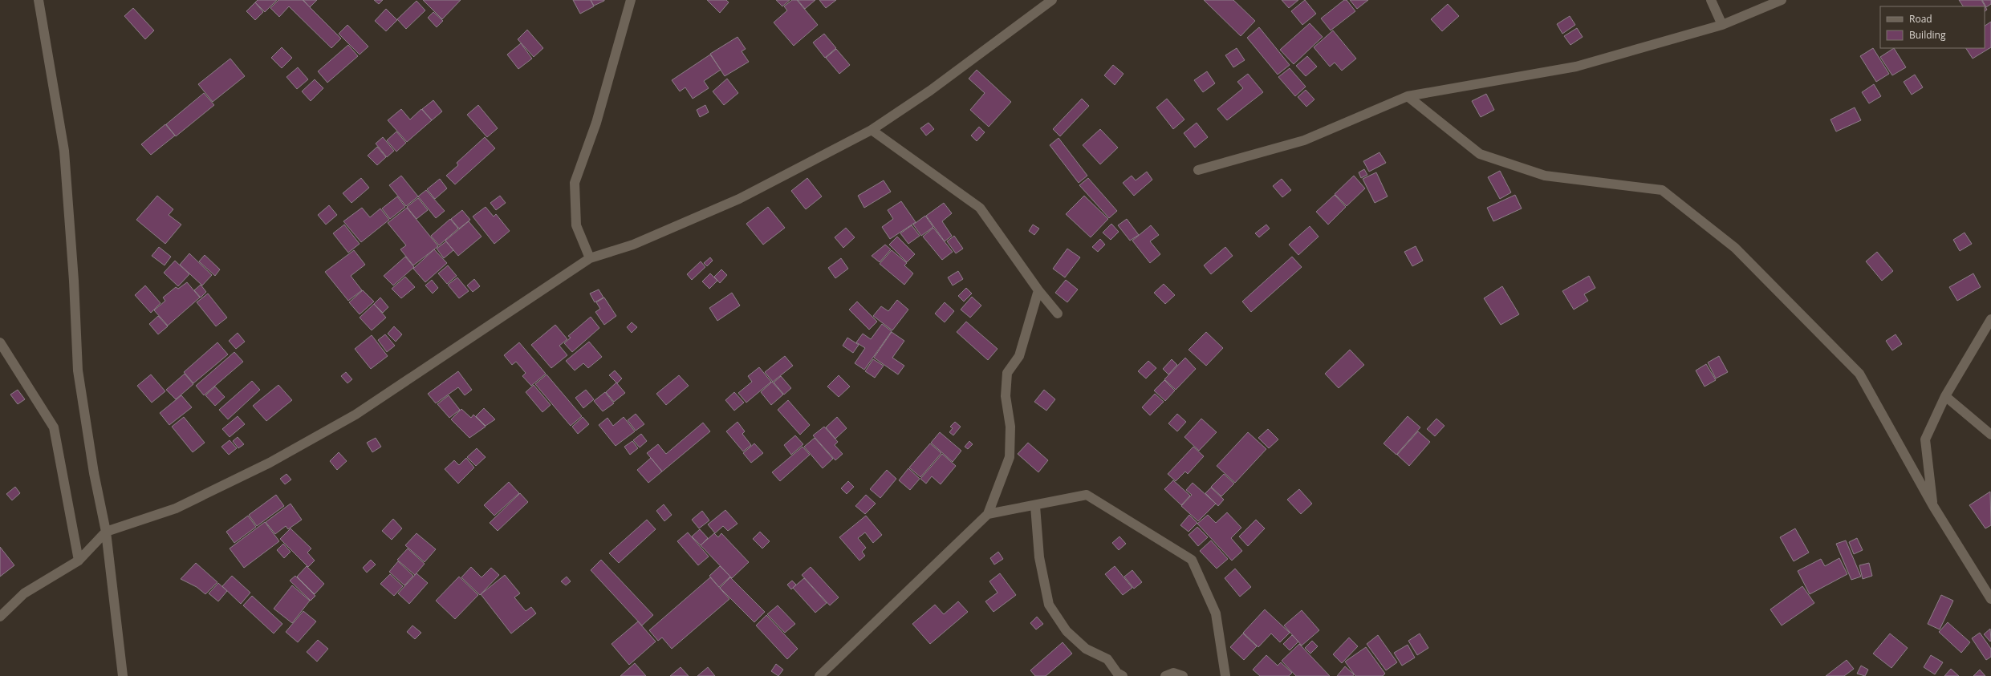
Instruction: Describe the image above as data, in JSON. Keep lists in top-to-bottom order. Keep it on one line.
{"legend":["Road","Building"]}
